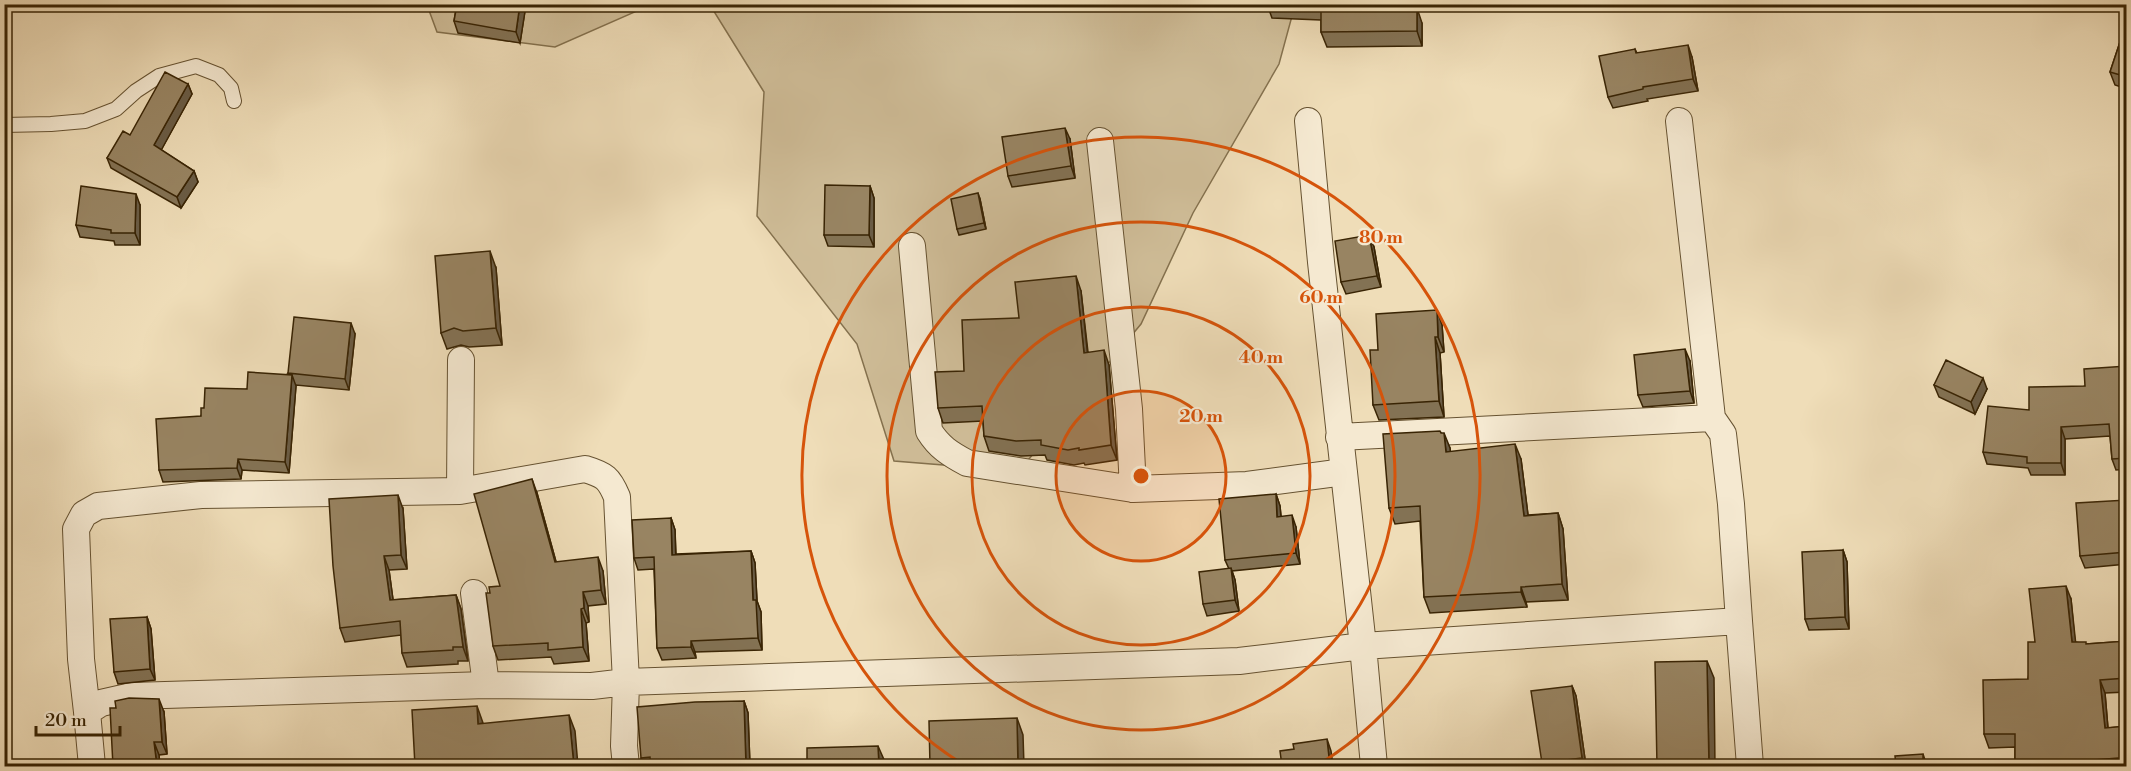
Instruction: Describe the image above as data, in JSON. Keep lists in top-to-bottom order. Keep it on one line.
{"scale_bar":"20 m","rings":["80 m","60 m","40 m","20 m"]}
